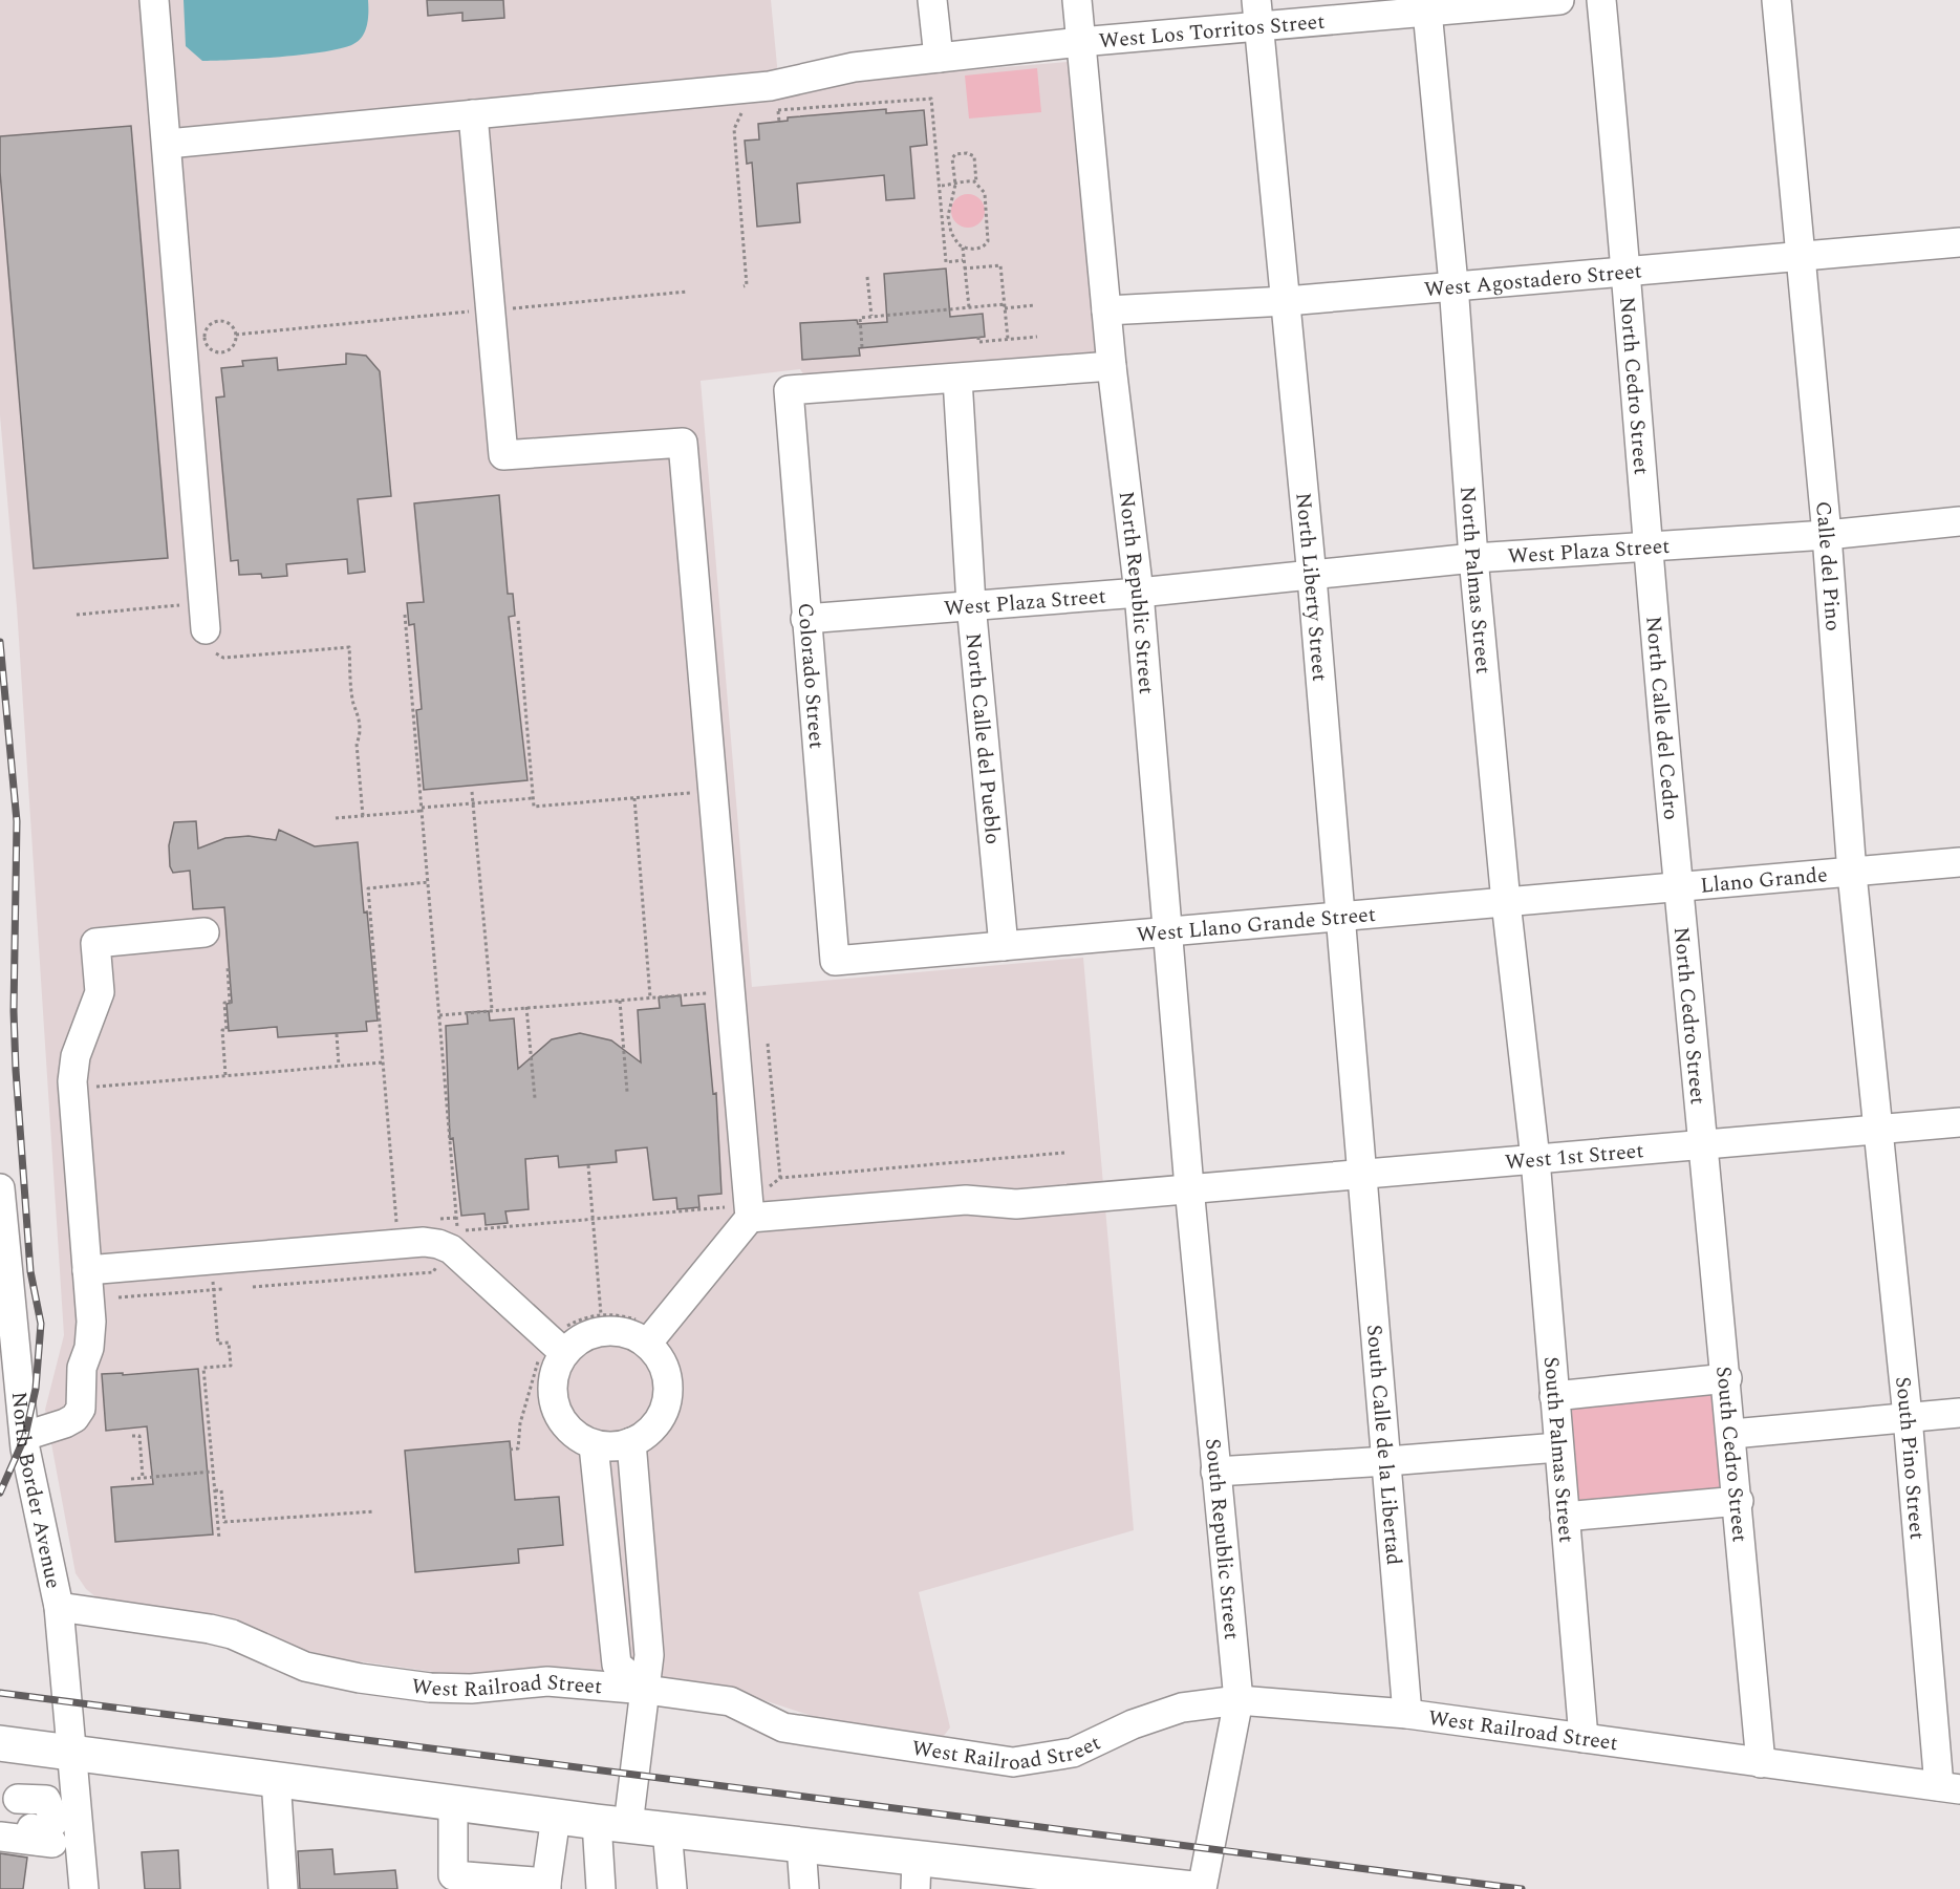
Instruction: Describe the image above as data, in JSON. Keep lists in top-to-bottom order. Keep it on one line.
{"streets":{"street":["West Los Torritos Street","West Agostadero Street","North Cedro Street","West Plaza Street","Calle del Pino","North Palmas Street","North Liberty Street","North Republic Street","Colorado Street","North Calle del Cedro","North Calle del Pueblo","Llano Grande","West Llano Grande Street","West 1st Street","South Calle de la Libertad","South Palmas Street","South Cedro Street","South Pino Street","North Border Avenue","South Republic Street","West Railroad Street"]},"crossings":[["West Los Torritos Street","North Palmas Street"],["West Los Torritos Street","North Liberty Street"],["West Los Torritos Street","North Republic Street"],["West Agostadero Street","North Cedro Street"],["West Agostadero Street","Calle del Pino"],["West Agostadero Street","North Palmas Street"],["West Agostadero Street","North Liberty Street"],["West Agostadero Street","North Republic Street"],["North Cedro Street","West Plaza Street"],["North Cedro Street","North Calle del Cedro"],["North Cedro Street","Llano Grande"],["North Cedro Street","West Llano Grande Street"],["North Cedro Street","West 1st Street"],["North Cedro Street","South Cedro Street"],["West Plaza Street","Calle del Pino"],["West Plaza Street","North Palmas Street"],["West Plaza Street","North Liberty Street"],["West Plaza Street","North Republic Street"],["West Plaza Street","Colorado Street"],["West Plaza Street","North Calle del Cedro"],["West Plaza Street","North Calle del Pueblo"],["Calle del Pino","Llano Grande"],["Calle del Pino","West 1st Street"],["Calle del Pino","South Pino Street"],["North Palmas Street","West Llano Grande Street"],["North Palmas Street","West 1st Street"],["North Palmas Street","South Palmas Street"],["North Liberty Street","West Llano Grande Street"],["North Liberty Street","West 1st Street"],["North Liberty Street","South Calle de la Libertad"],["North Republic Street","West Llano Grande Street"],["North Republic Street","West 1st Street"],["North Republic Street","South Republic Street"],["Colorado Street","North Calle del Pueblo"],["Colorado Street","West Llano Grande Street"],["North Calle del Cedro","Llano Grande"],["North Calle del Cedro","West Llano Grande Street"],["North Calle del Pueblo","West Llano Grande Street"],["Llano Grande","West Llano Grande Street"],["West 1st Street","South Calle de la Libertad"],["West 1st Street","South Palmas Street"],["West 1st Street","South Cedro Street"],["West 1st Street","South Pino Street"],["West 1st Street","South Republic Street"],["South Calle de la Libertad","West Railroad Street"],["South Palmas Street","West Railroad Street"],["South Cedro Street","West Railroad Street"],["South Pino Street","West Railroad Street"],["North Border Avenue","West Railroad Street"],["South Republic Street","West Railroad Street"]]}
